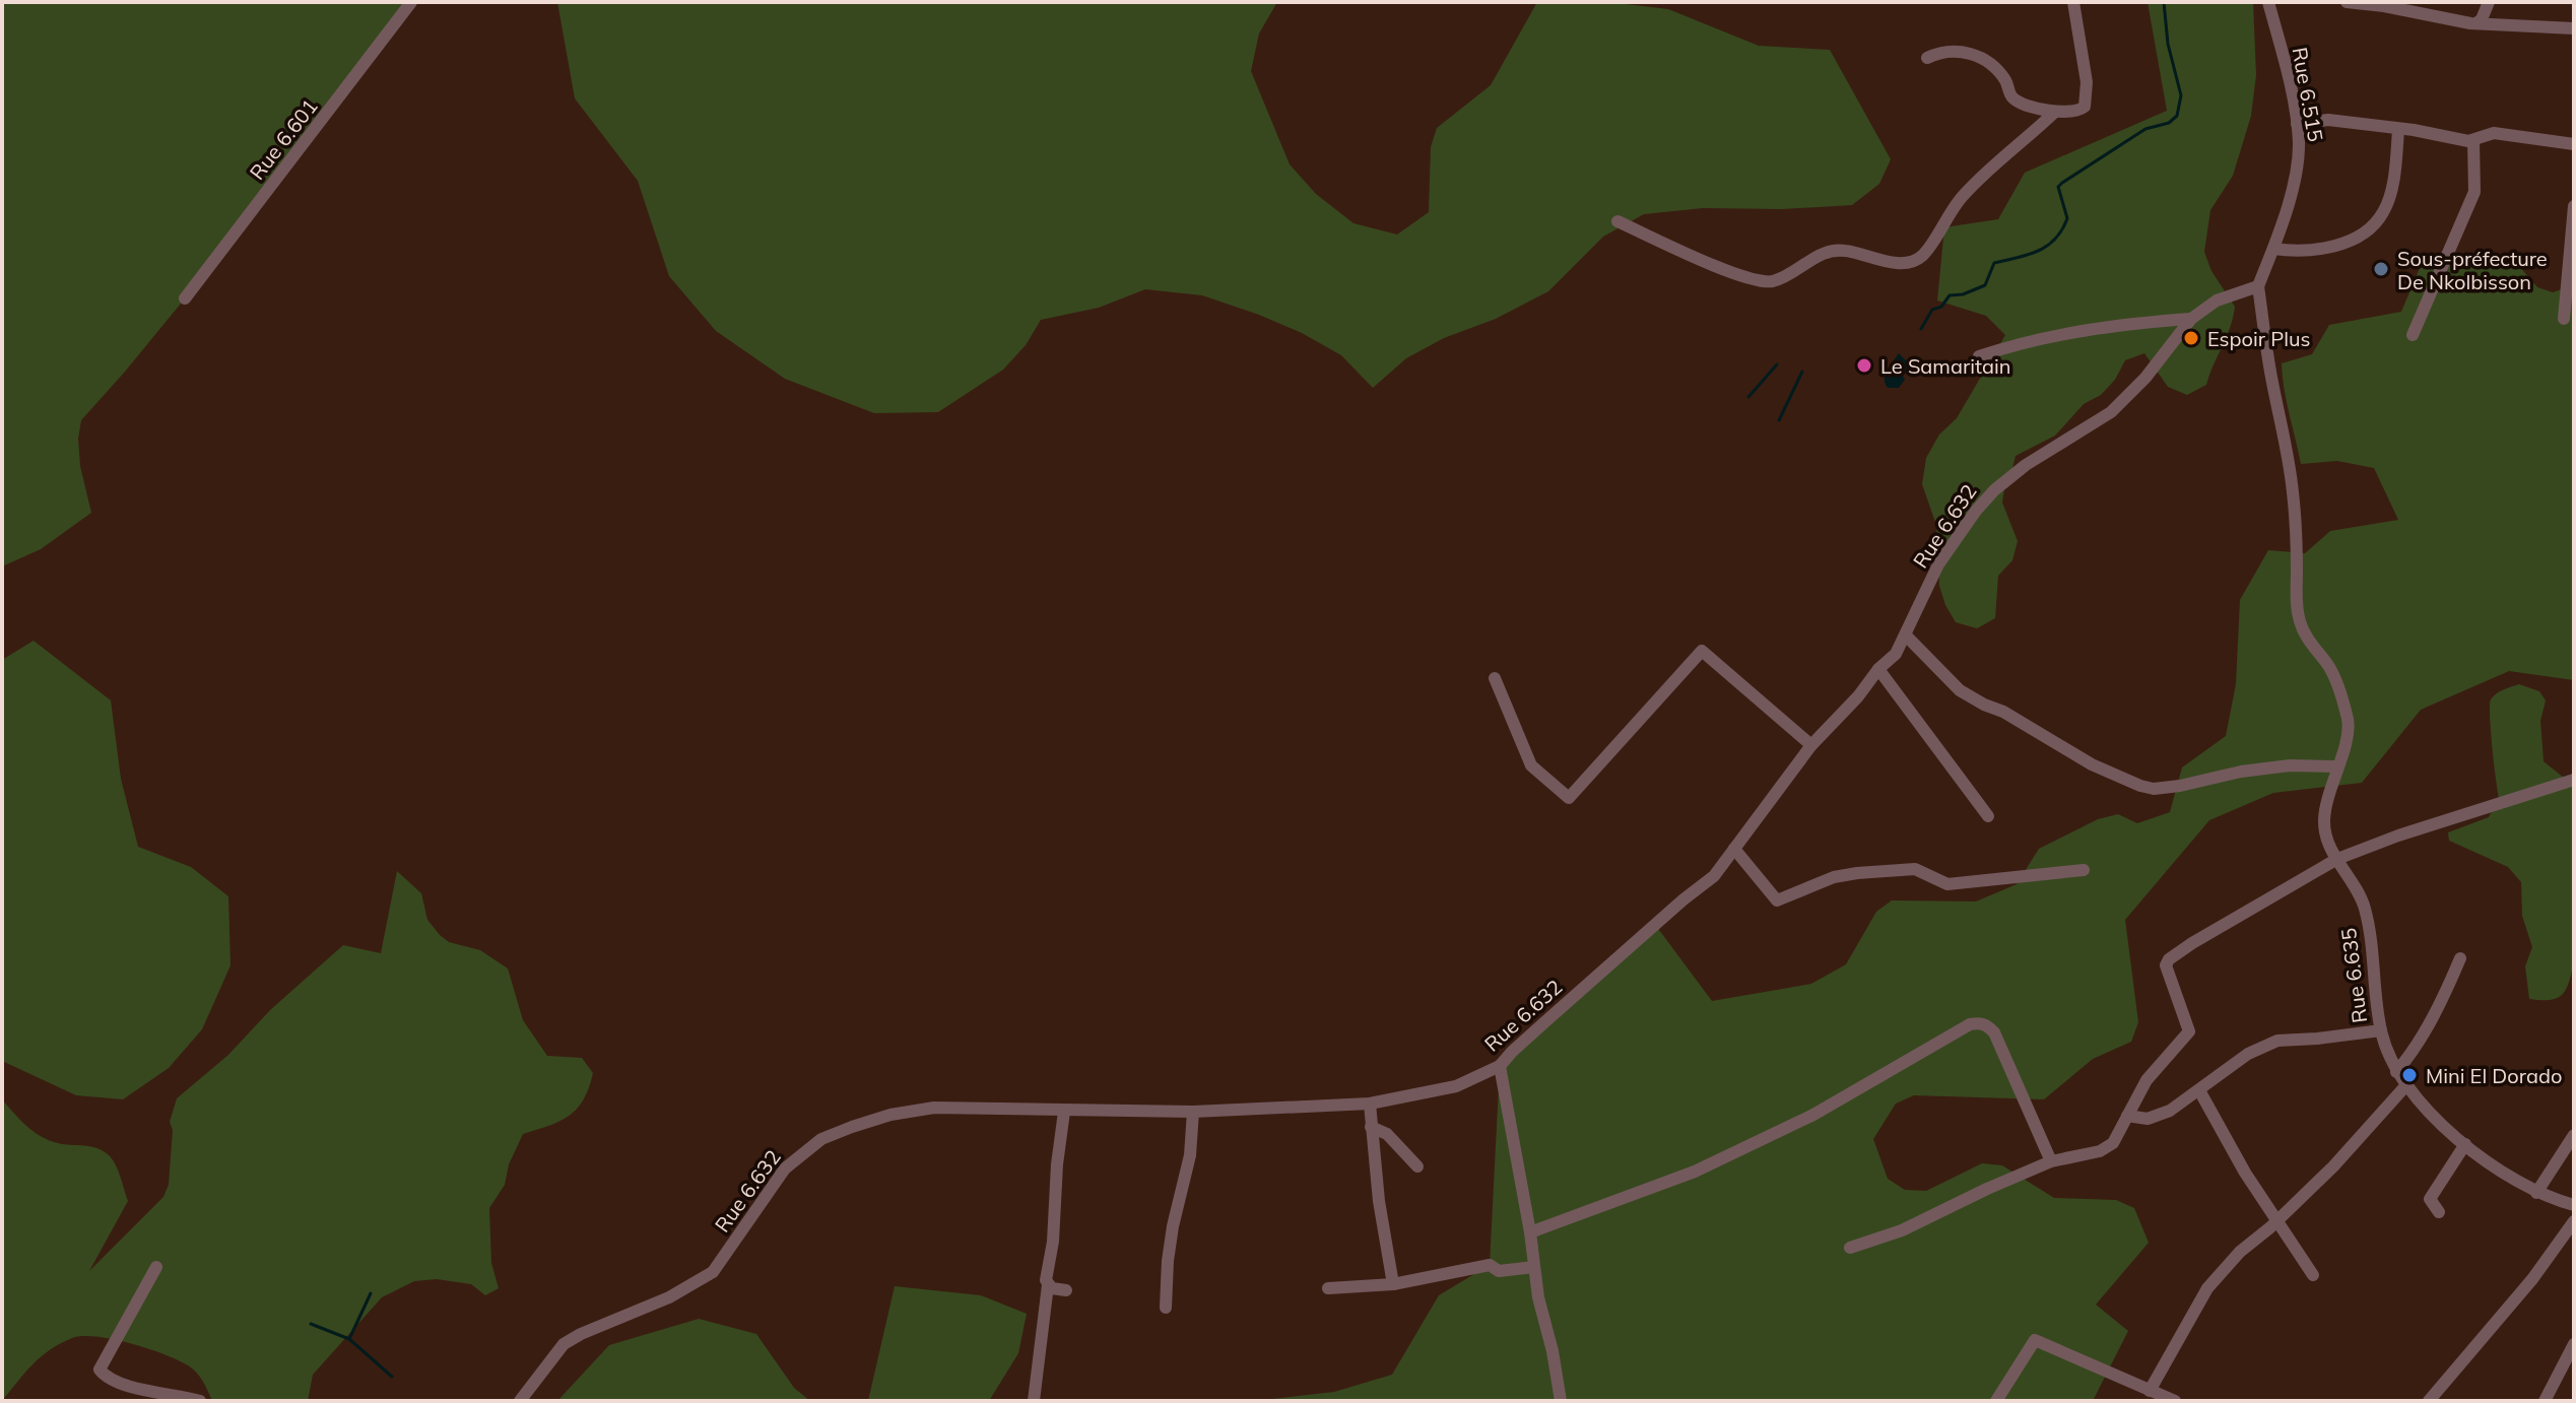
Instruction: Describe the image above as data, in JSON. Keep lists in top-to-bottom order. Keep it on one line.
{"streets":{"street":["Rue 6.515","Rue 6.601","Rue 6.632","Rue 6.635"]},"crossings":[["Rue 6.515","Rue 6.632"],["Rue 6.515","Rue 6.635"],["Rue 6.632","Rue 6.635"]],"places":["Sous-préfecture De Nkolbisson","Espoir Plus","Le Samaritain","Mini El Dorado"]}
